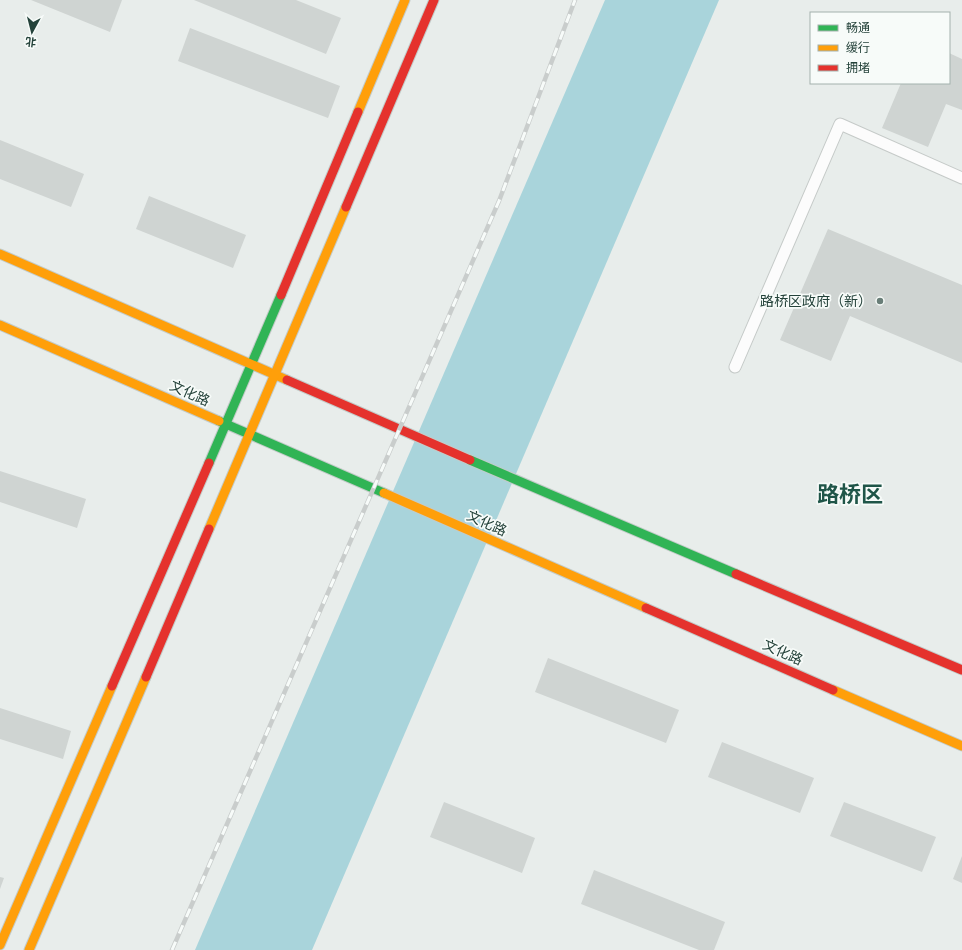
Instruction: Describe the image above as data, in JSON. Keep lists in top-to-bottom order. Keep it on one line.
{"streets":{"main road":["文化路"]},"districts":["路桥区"],"places":["路桥区政府（新）"],"legend":["畅通","缓行","拥堵"],"north":"bottom"}
